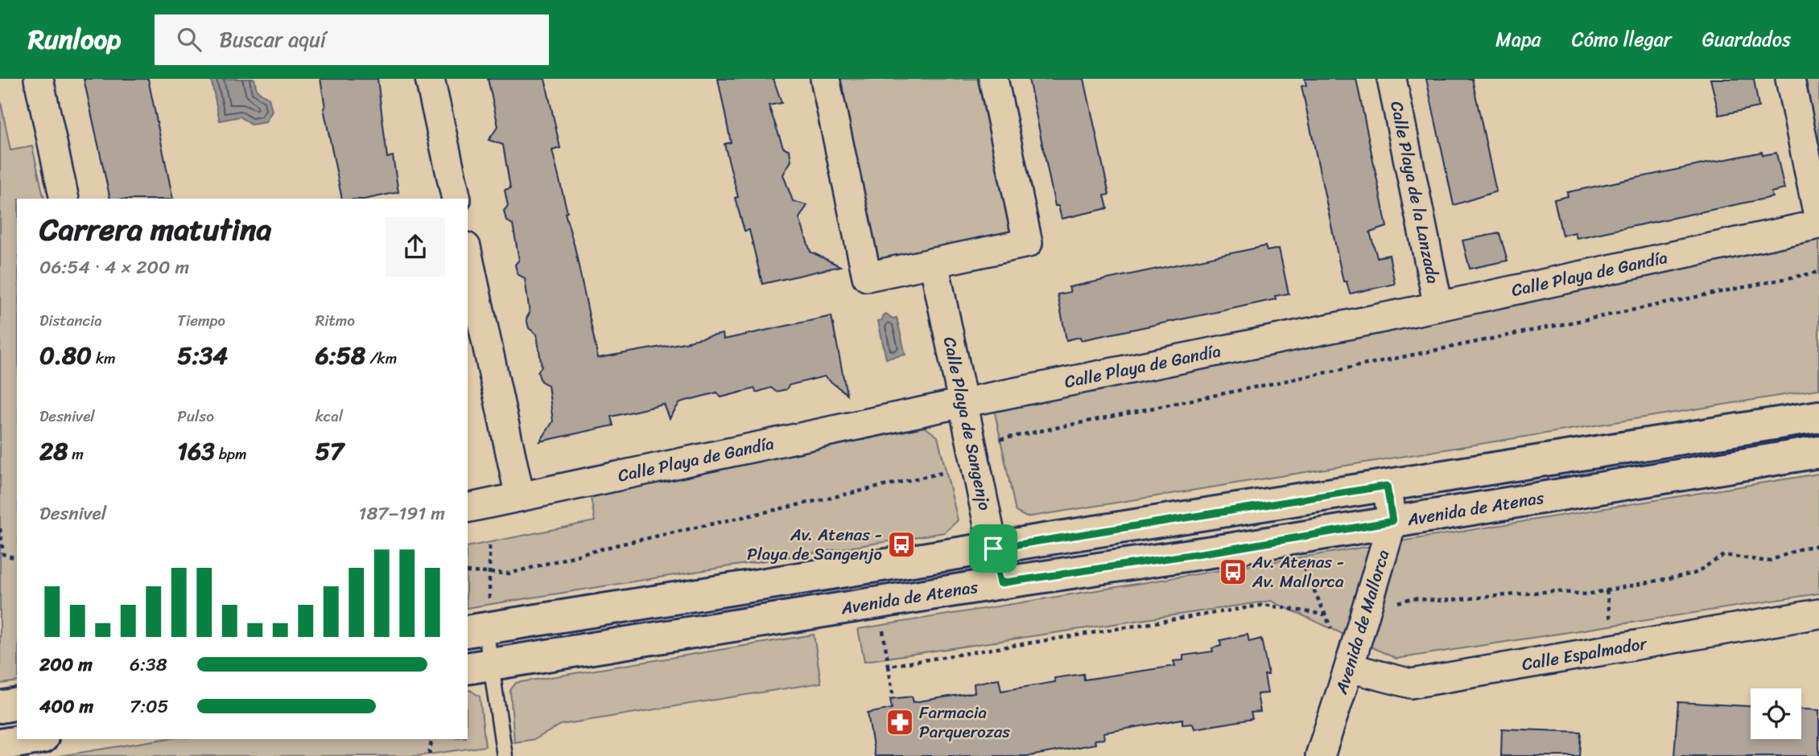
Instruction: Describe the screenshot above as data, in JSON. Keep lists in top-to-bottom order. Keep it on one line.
{"streets":{"main road":["Avenida de Atenas"],"street":["Calle Playa de la Lanzada","Calle Playa de Gandía","Calle Playa de Sangenjo","Avenida de Mallorca","Calle Espalmador"]},"crossings":[["Calle Playa de la Lanzada","Calle Playa de Gandía"],["Calle Playa de Gandía","Calle Playa de Sangenjo"],["Calle Playa de Sangenjo","Avenida de Atenas"],["Avenida de Atenas","Avenida de Mallorca"],["Avenida de Mallorca","Calle Espalmador"]],"places":{"bus stop":["Av. Atenas - Playa de Sangenjo","Av. Atenas - Av. Mallorca"],"pharmacy":["Farmacia Parquerozas"]},"page":{"header":"Runloop","search":"Buscar aquí","nav":["Mapa","Cómo llegar","Guardados"],"heading":["Carrera matutina","06:54 · 4 × 200 m"],"stats":[["Distancia","0.80 km"],["Tiempo","5:34"],["Ritmo","6:58 /km"],["Desnivel","28 m"],["Pulso","163 bpm"],["kcal","57"]],"chart":["Desnivel","187–191 m"],"list":[{"name":"200 m","note":"6:38"},{"name":"400 m","note":"7:05"}]}}
